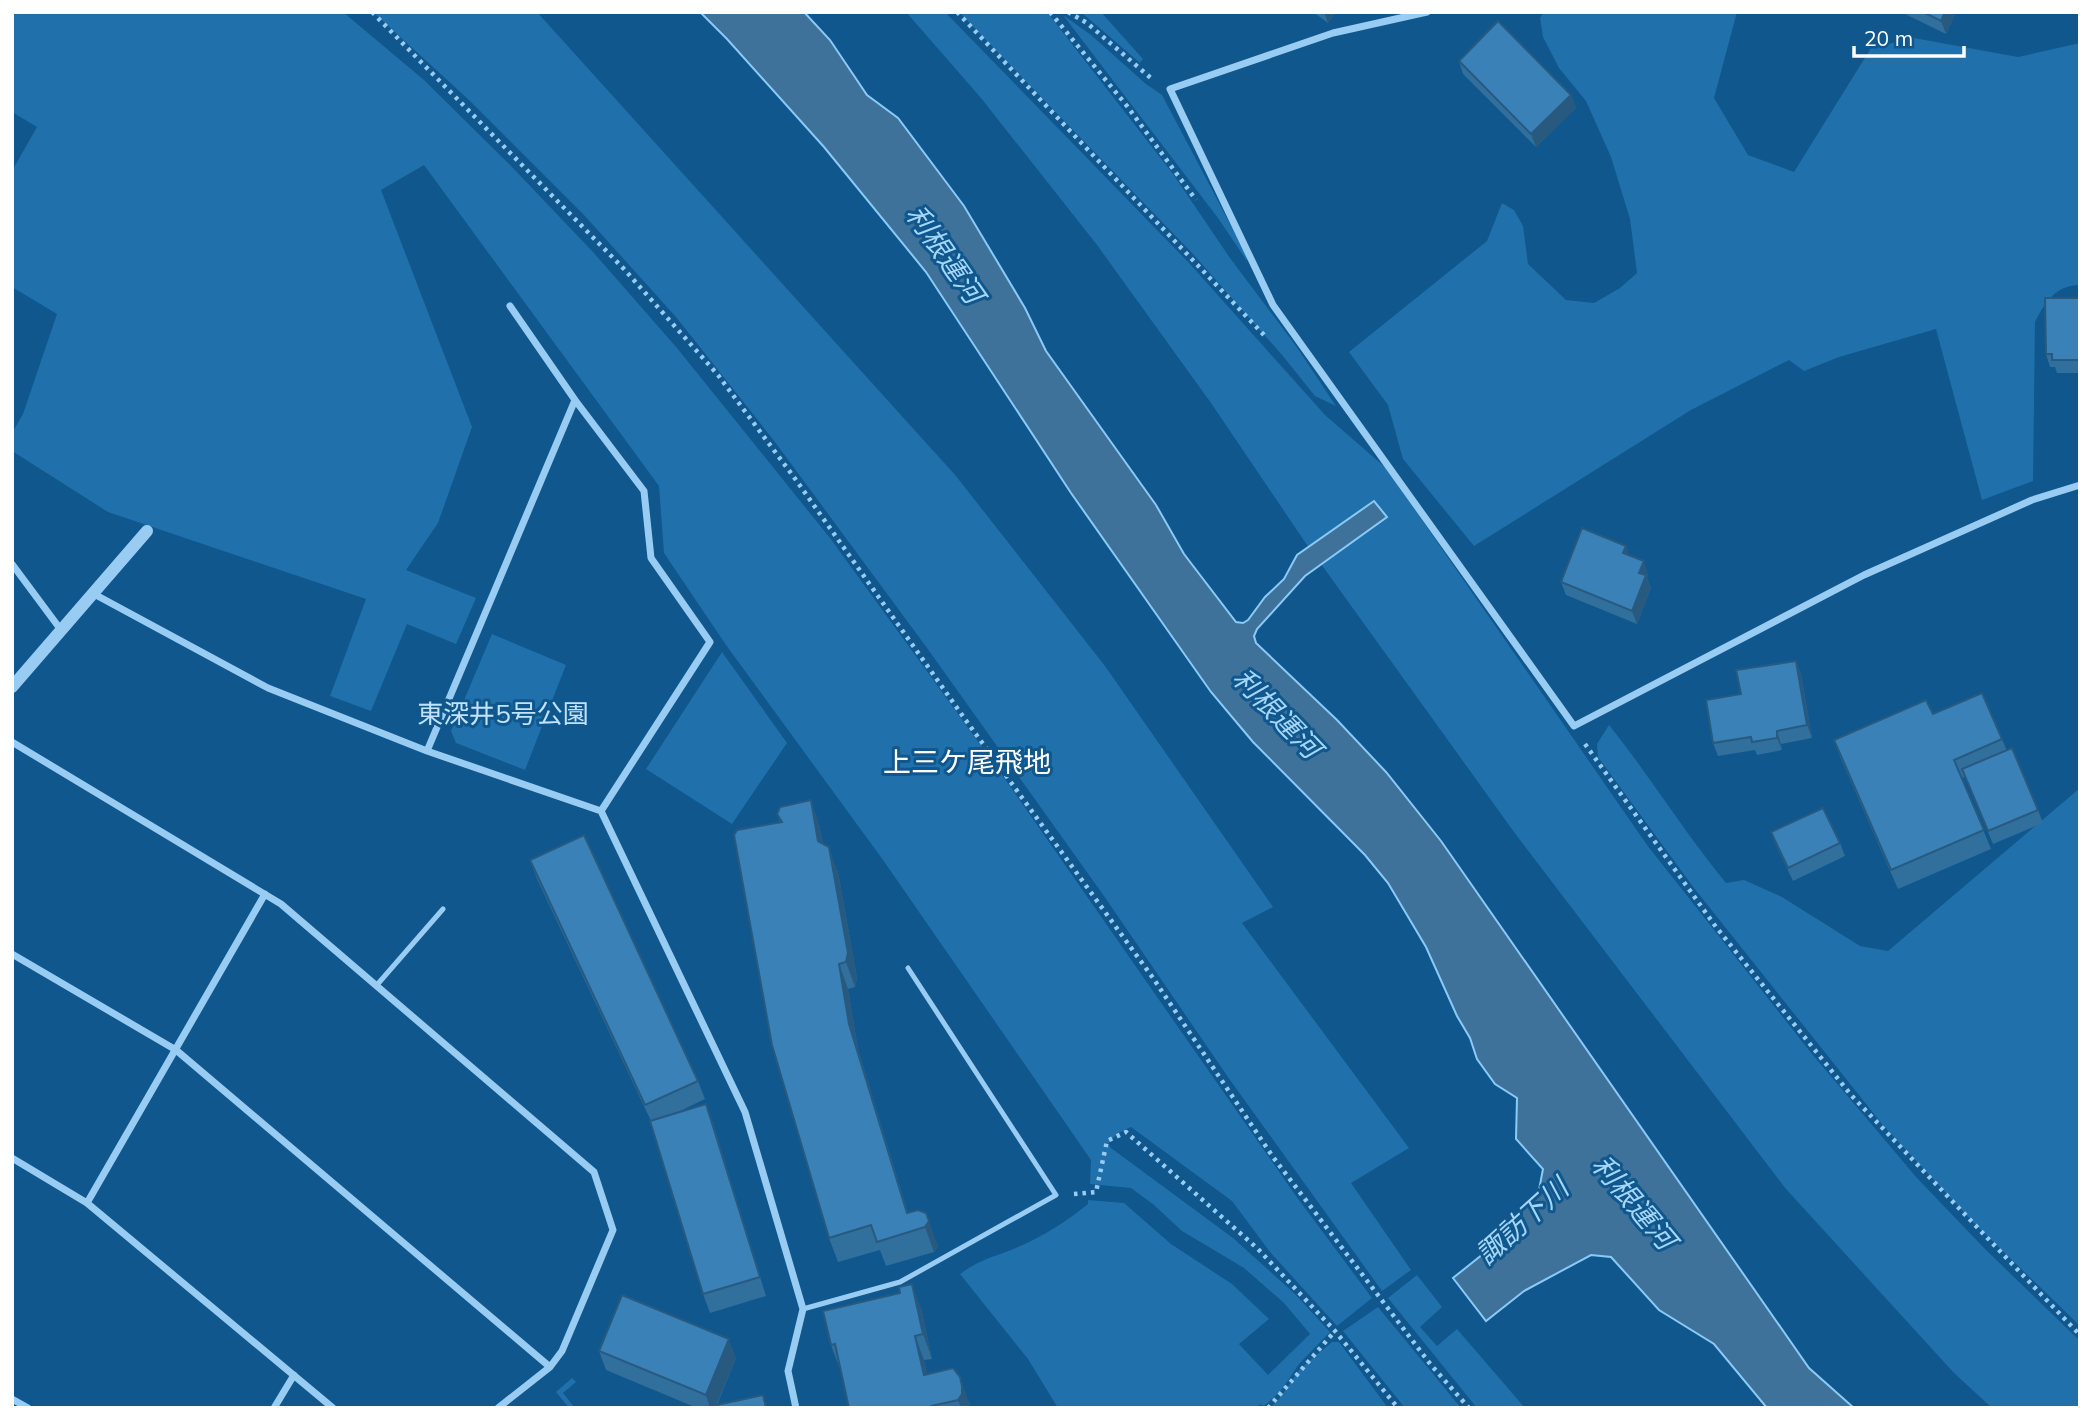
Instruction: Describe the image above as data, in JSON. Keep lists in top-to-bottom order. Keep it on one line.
{"districts":["上三ケ尾飛地"],"water":["利根運河","諏訪下川"],"parks":["東深井5号公園"],"scale_bar":"20 m"}
